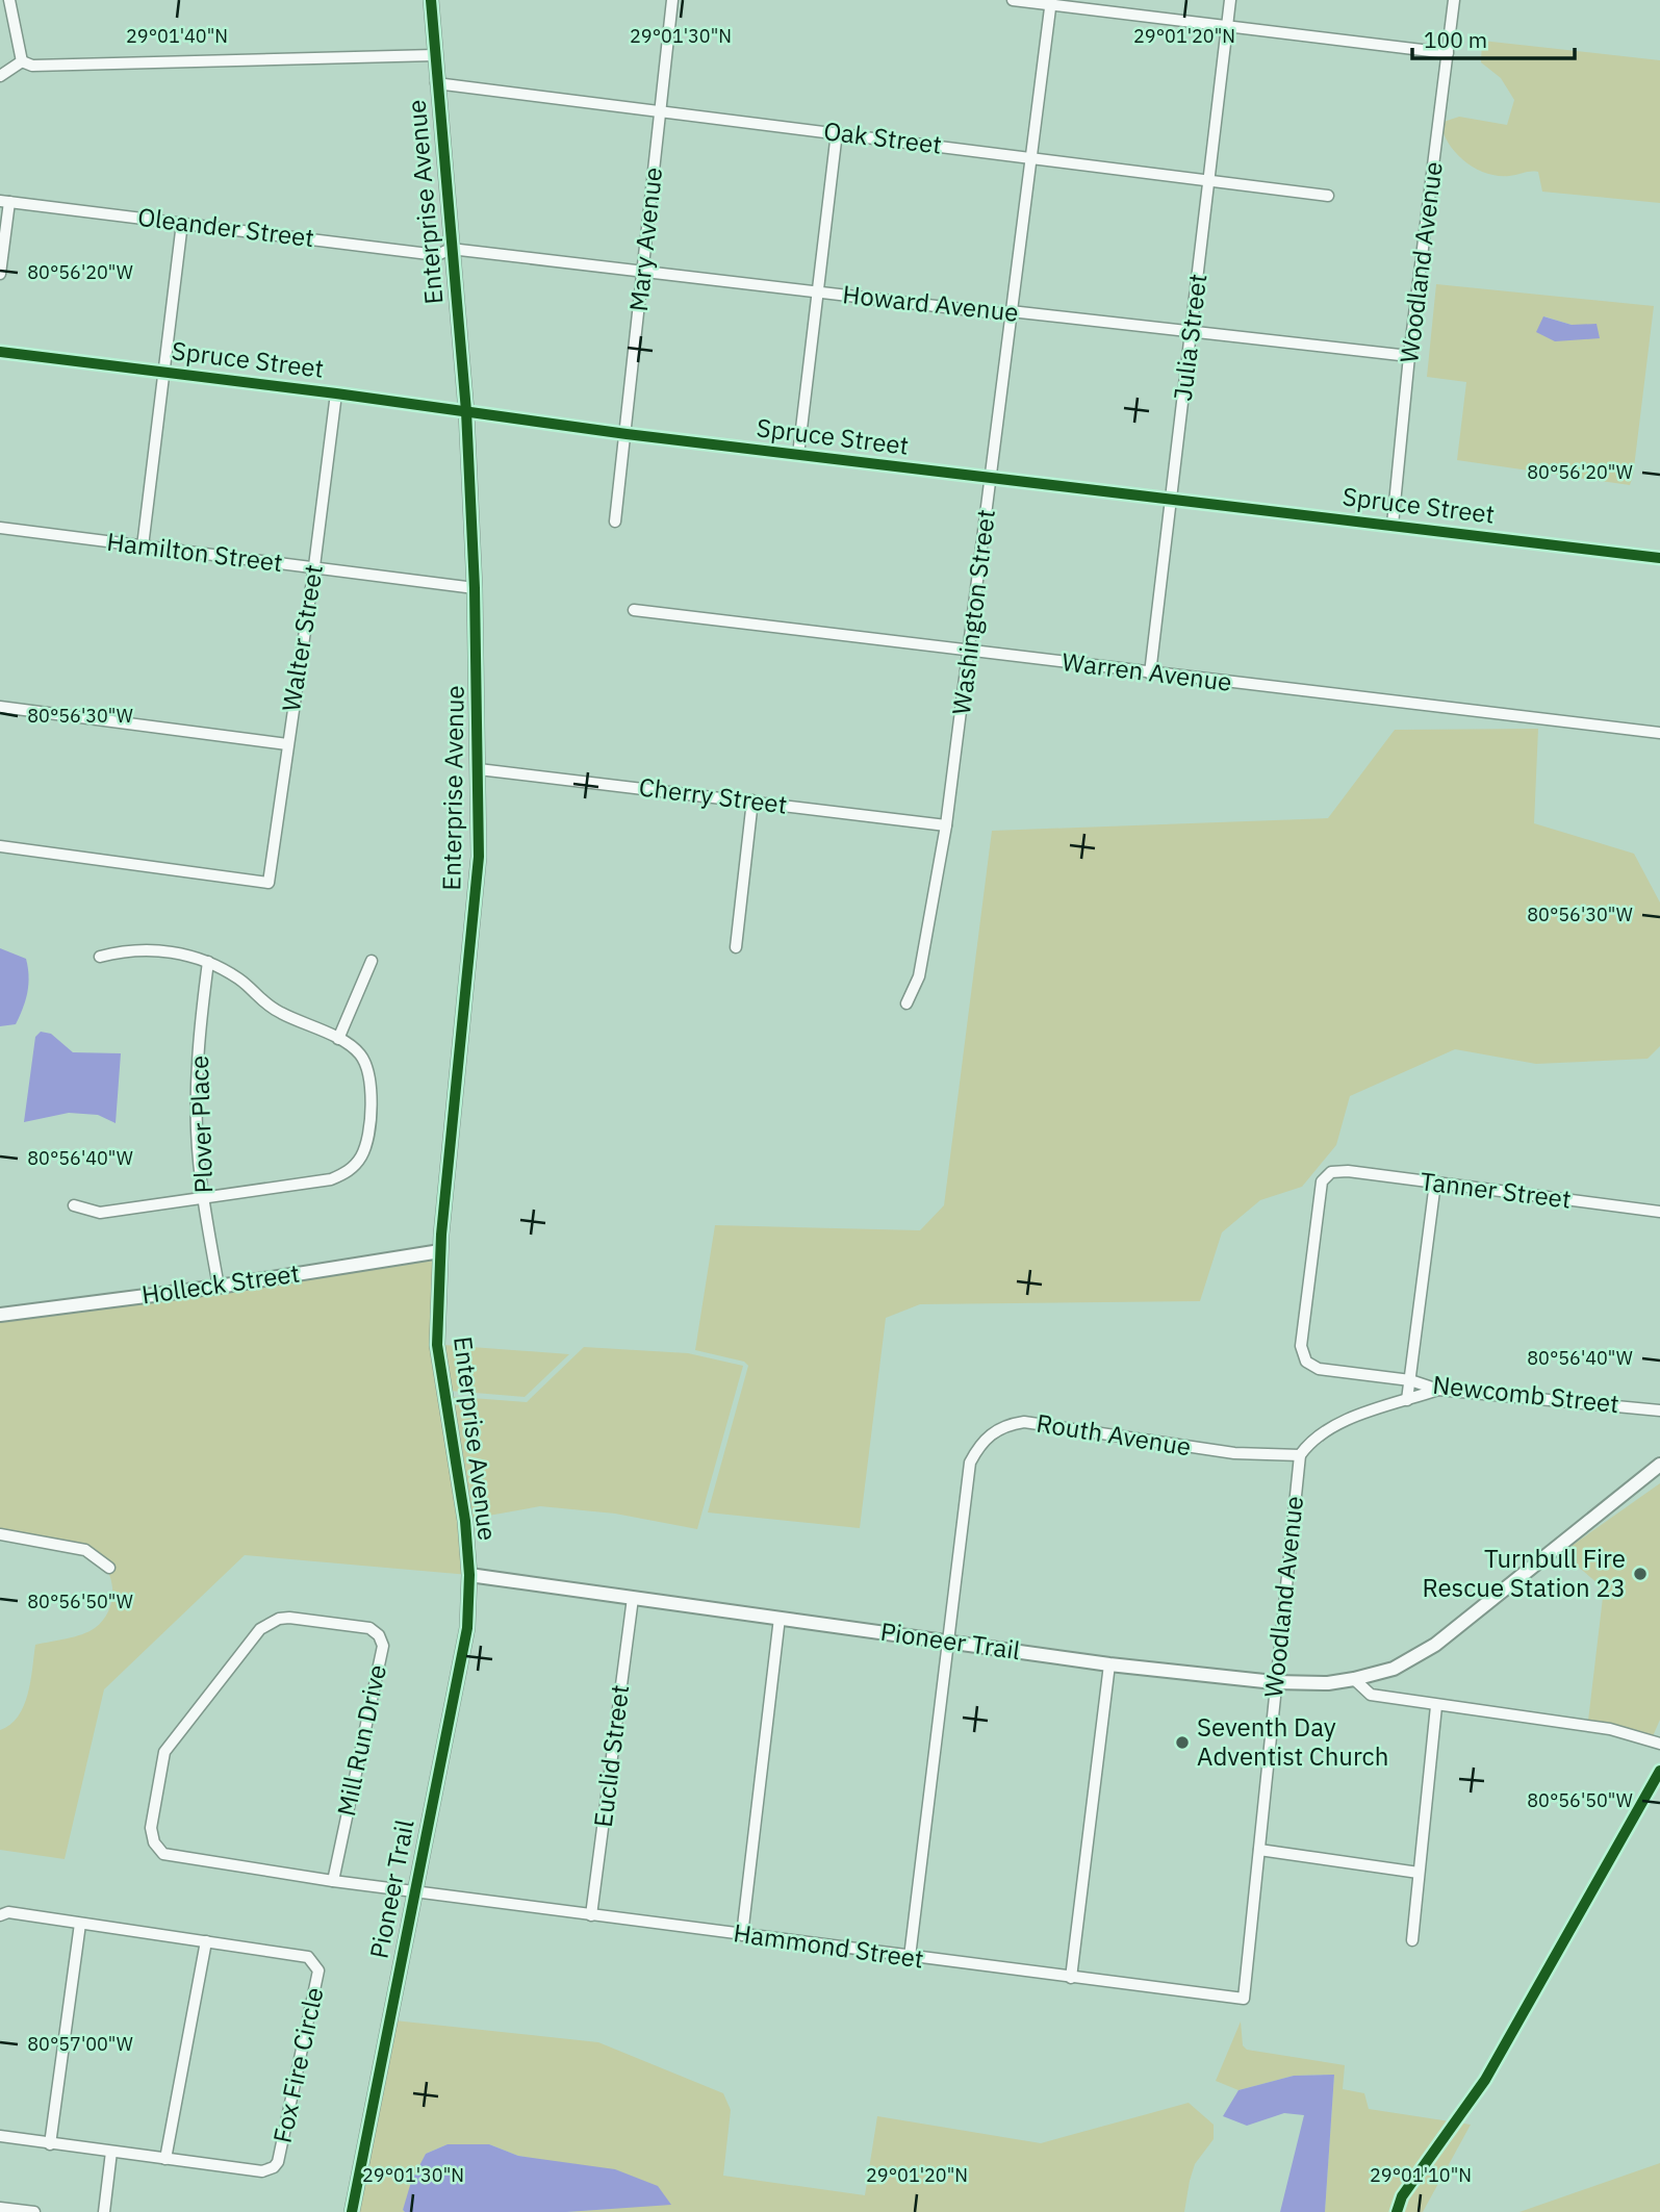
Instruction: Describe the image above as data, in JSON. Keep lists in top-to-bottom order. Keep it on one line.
{"streets":{"street":["Oak Street","Enterprise Avenue","Oleander Street","Mary Avenue","Woodland Avenue","Howard Avenue","Julia Street","Spruce Street","Hamilton Street","Washington Street","Walter Street","Warren Avenue","Cherry Street","Plover Place","Tanner Street","Holleck Street","Newcomb Street","Routh Avenue","Pioneer Trail","Mill Run Drive","Euclid Street","Hammond Street","Fox Fire Circle"]},"crossings":[["Oak Street","Enterprise Avenue"],["Oak Street","Mary Avenue"],["Oak Street","Julia Street"],["Oak Street","Washington Street"],["Enterprise Avenue","Oleander Street"],["Enterprise Avenue","Howard Avenue"],["Enterprise Avenue","Spruce Street"],["Enterprise Avenue","Hamilton Street"],["Enterprise Avenue","Cherry Street"],["Enterprise Avenue","Holleck Street"],["Enterprise Avenue","Pioneer Trail"],["Oleander Street","Howard Avenue"],["Mary Avenue","Howard Avenue"],["Mary Avenue","Spruce Street"],["Woodland Avenue","Howard Avenue"],["Woodland Avenue","Spruce Street"],["Woodland Avenue","Routh Avenue"],["Woodland Avenue","Pioneer Trail"],["Woodland Avenue","Hammond Street"],["Howard Avenue","Julia Street"],["Howard Avenue","Washington Street"],["Julia Street","Spruce Street"],["Julia Street","Warren Avenue"],["Spruce Street","Washington Street"],["Spruce Street","Walter Street"],["Hamilton Street","Walter Street"],["Washington Street","Warren Avenue"],["Washington Street","Cherry Street"],["Plover Place","Holleck Street"],["Tanner Street","Newcomb Street"],["Routh Avenue","Pioneer Trail"],["Routh Avenue","Hammond Street"],["Pioneer Trail","Mill Run Drive"],["Pioneer Trail","Euclid Street"],["Pioneer Trail","Hammond Street"],["Mill Run Drive","Hammond Street"],["Euclid Street","Hammond Street"]],"places":["Turnbull Fire Rescue Station 23","Seventh Day Adventist Church"],"scale_bar":"100 m","coordinates":["29°01'40\"N","29°01'30\"N","29°01'20\"N","80°56'20\"W","80°56'30\"W","80°56'40\"W","80°56'50\"W","80°57'00\"W","29°01'10\"N"]}
